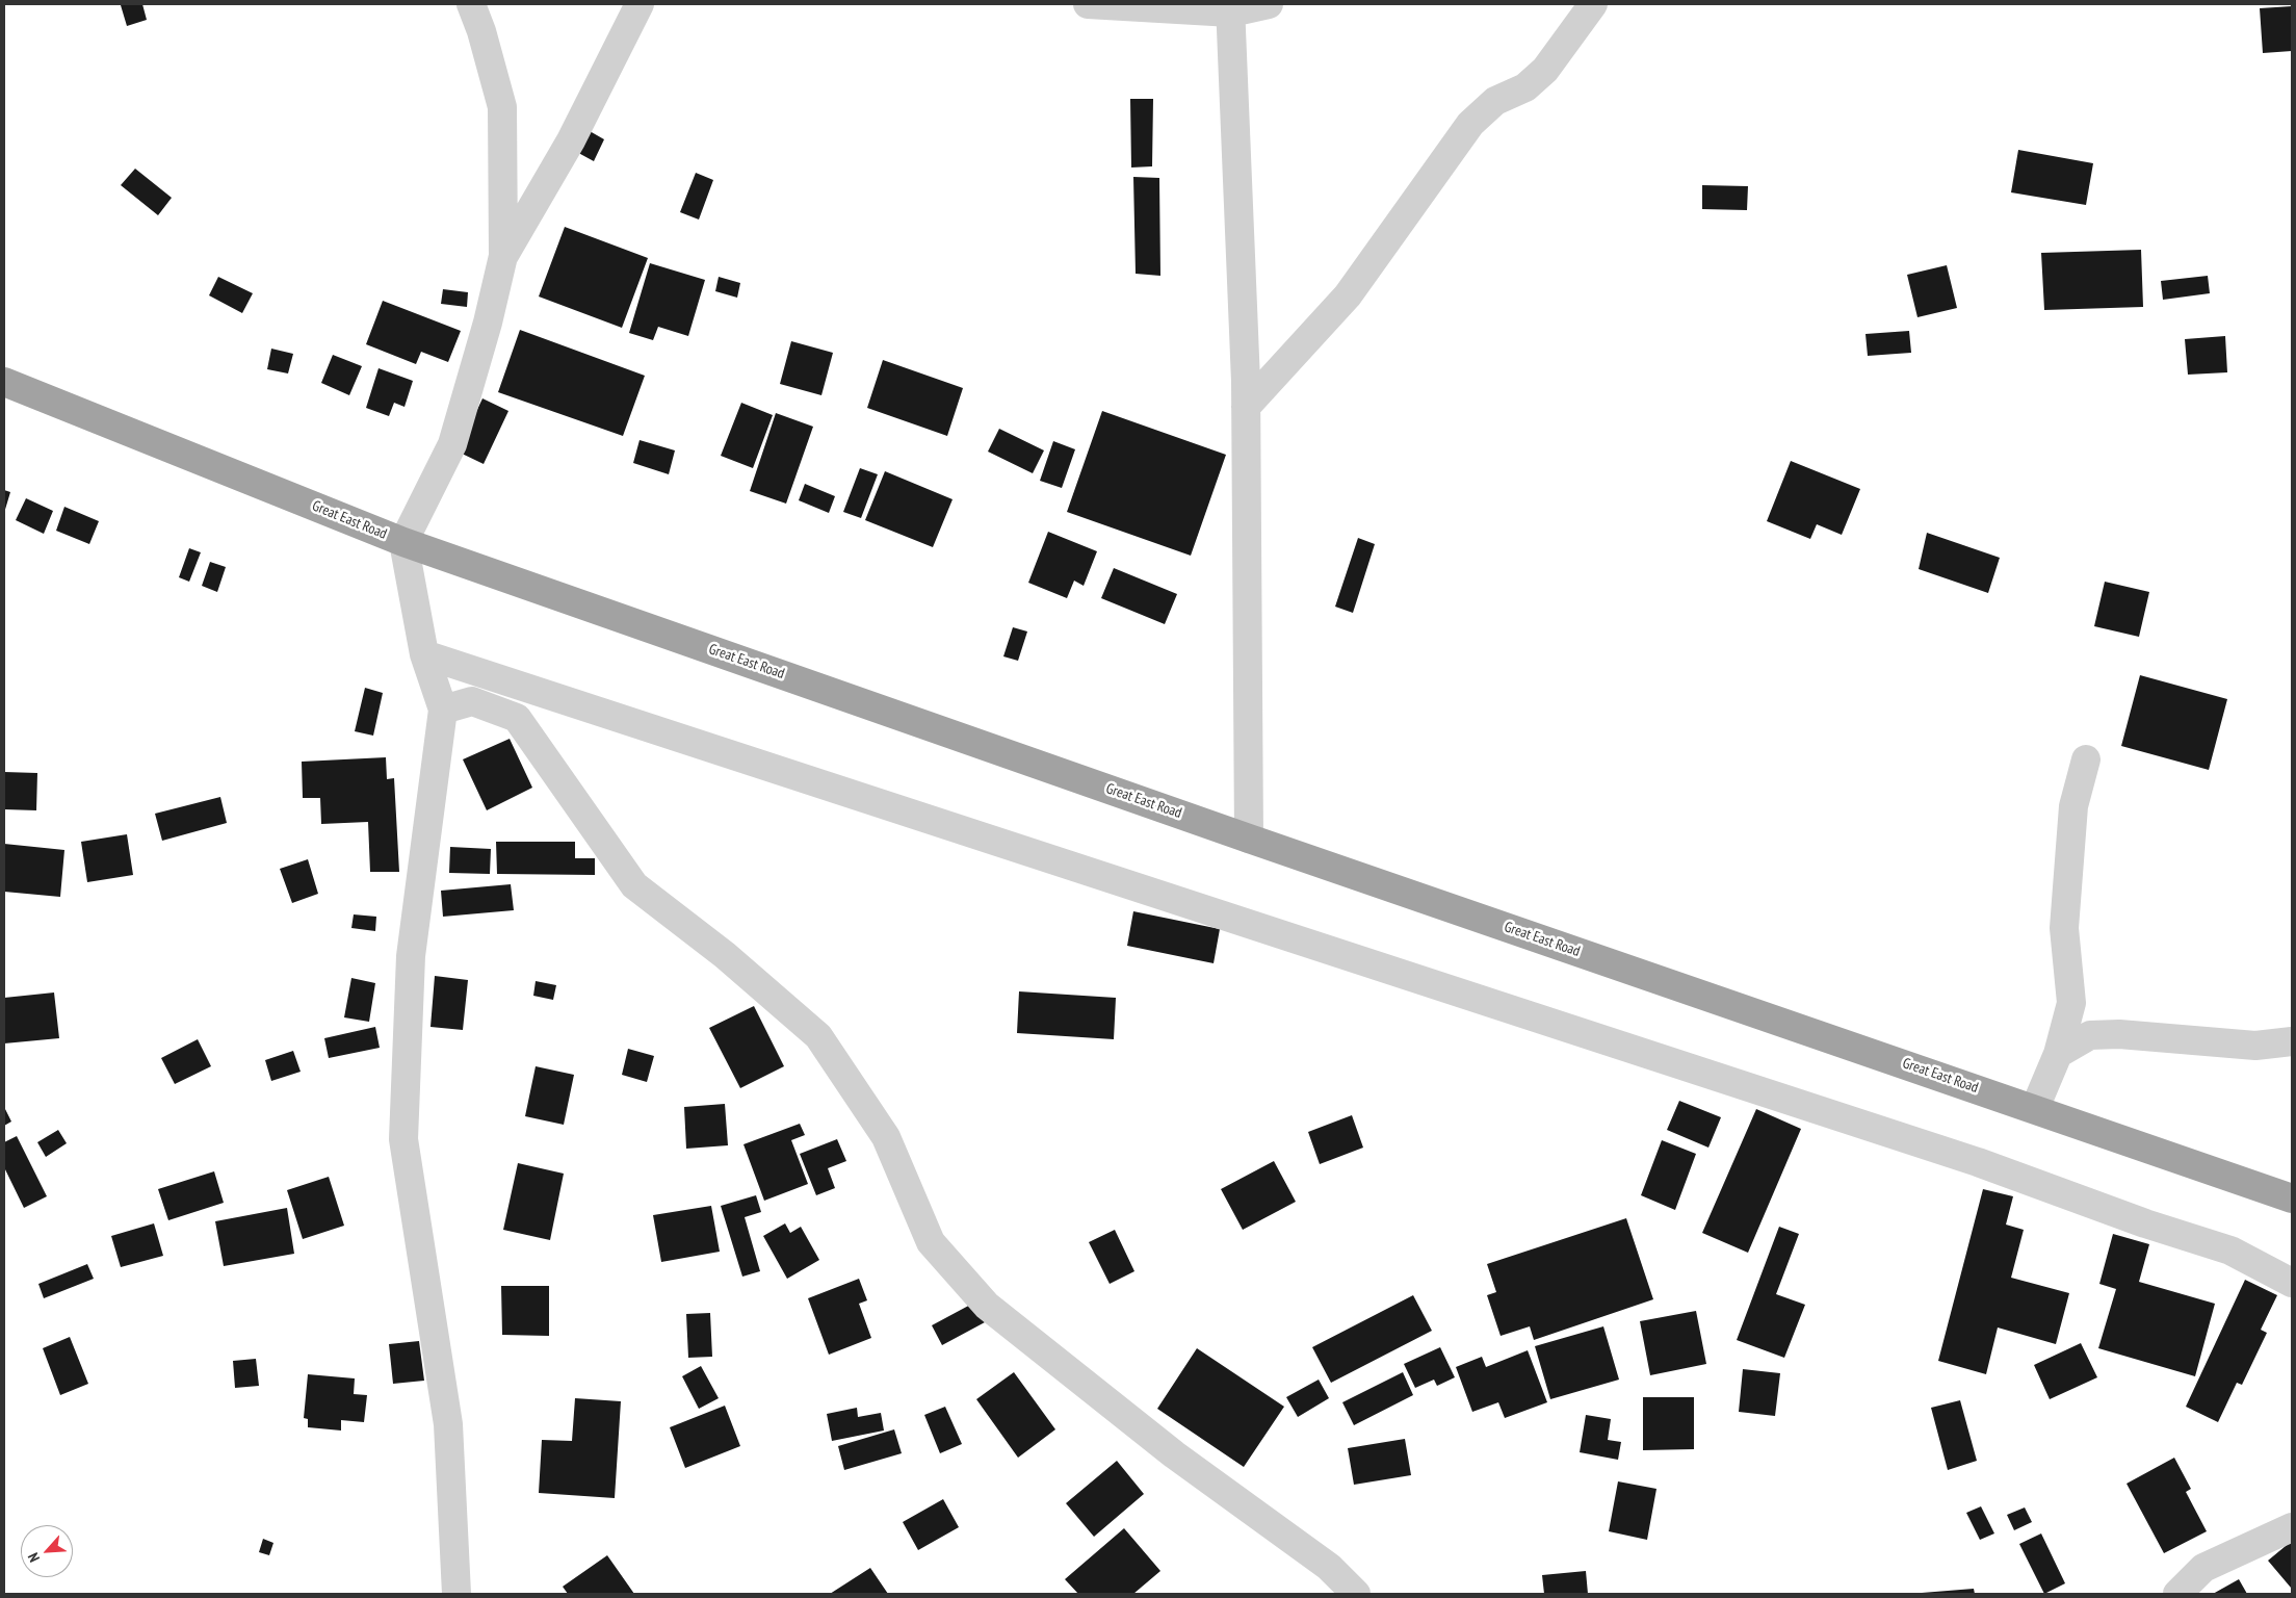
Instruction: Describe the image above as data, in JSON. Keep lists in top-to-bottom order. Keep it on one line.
{"streets":{"highway":["Great East Road"]},"north":"bottom left"}
